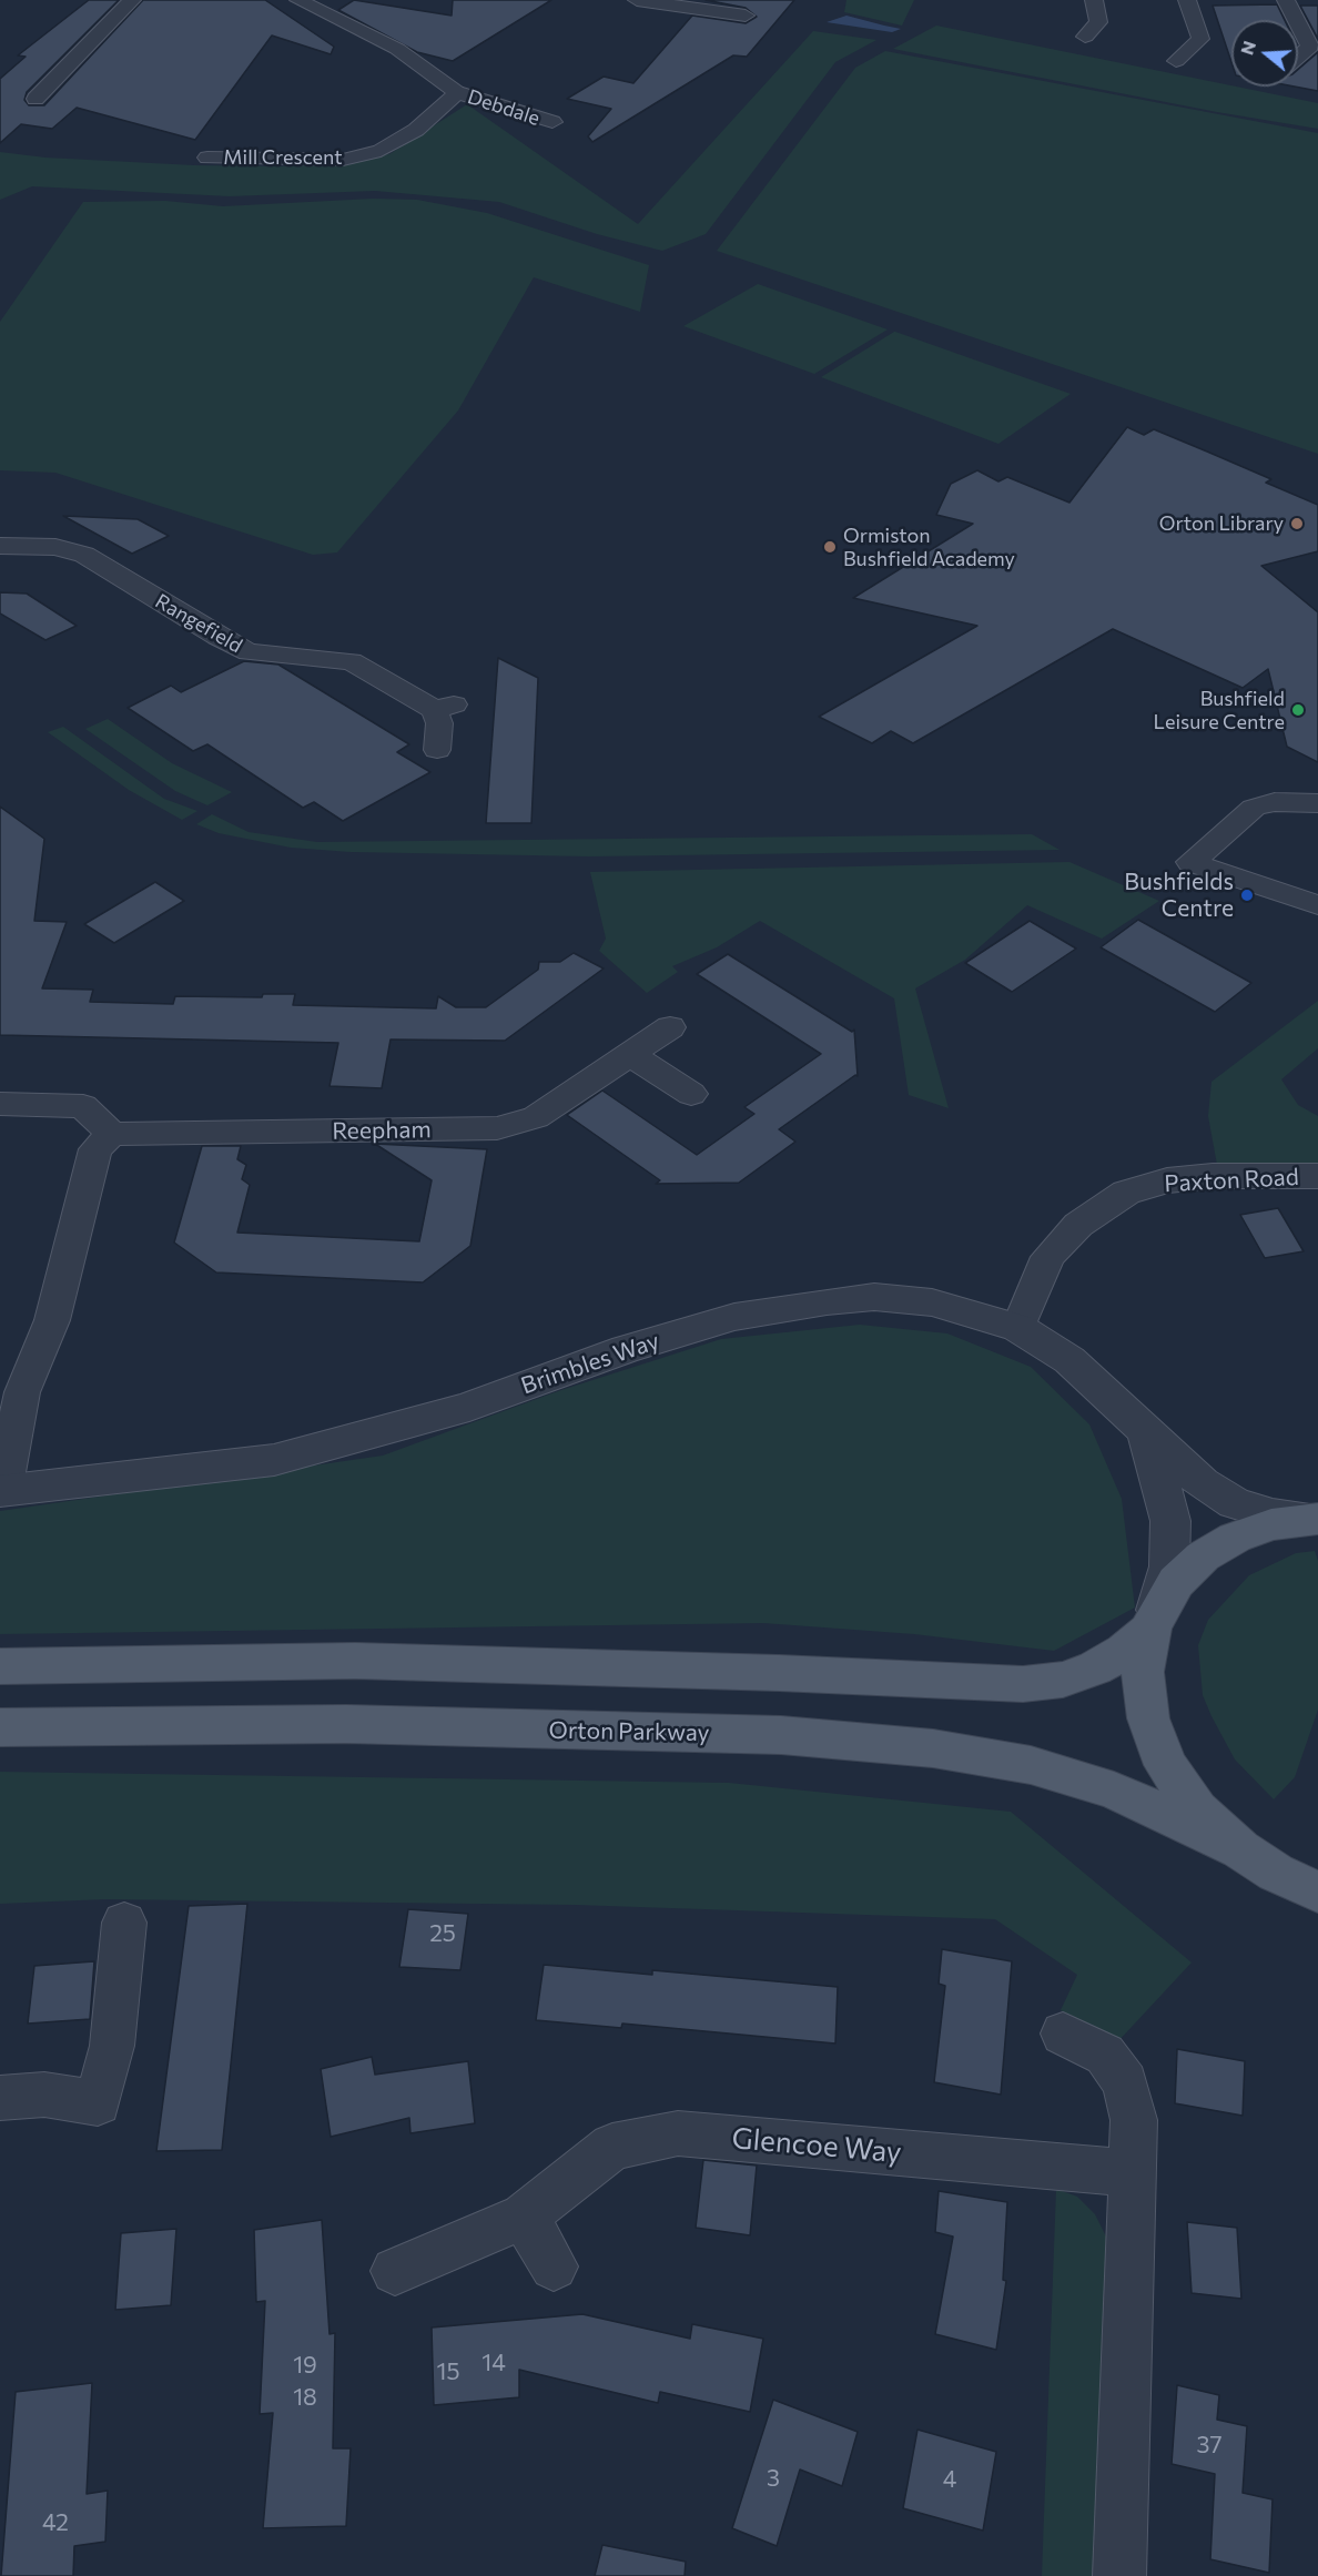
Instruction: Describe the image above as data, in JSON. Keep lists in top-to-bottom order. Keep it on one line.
{"streets":{"main road":["Orton Parkway"],"street":["Debdale","Mill Crescent","Rangefield","Reepham","Paxton Road","Brimbles Way","Glencoe Way"]},"crossings":[["Debdale","Mill Crescent"],["Paxton Road","Brimbles Way"]],"places":["Orton Library","Ormiston Bushfield Academy","Bushfield Leisure Centre","Bushfields Centre"],"house_numbers":["25","14","19","15","18","37","3","4","42"],"north":"left"}
